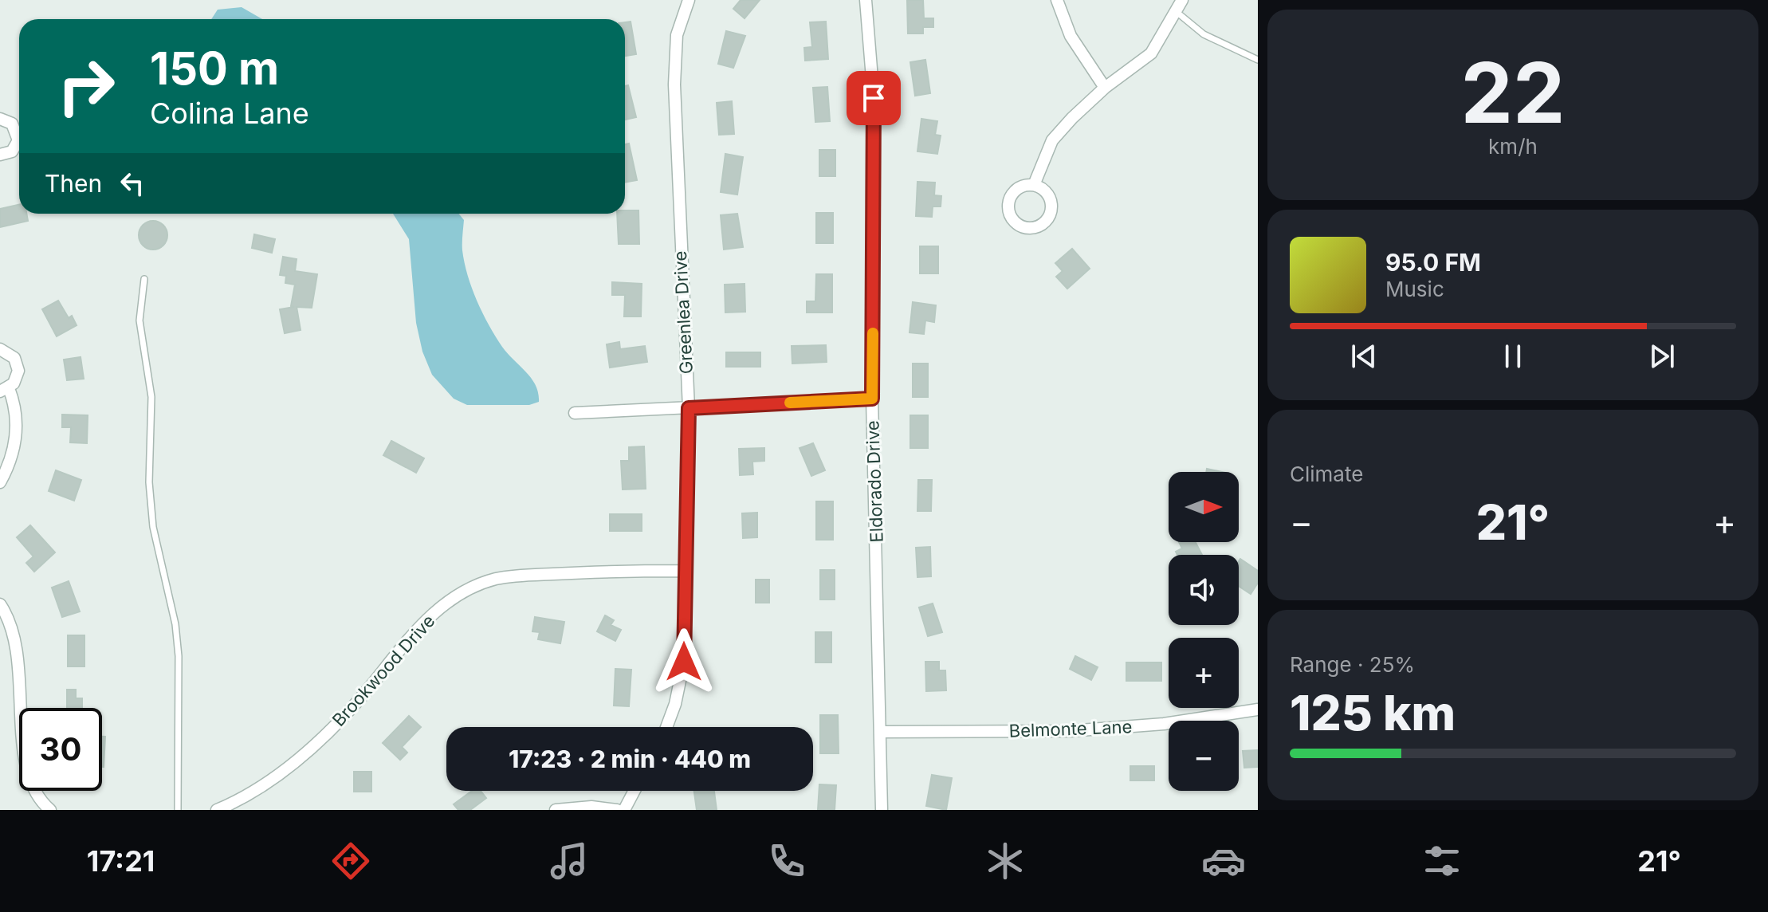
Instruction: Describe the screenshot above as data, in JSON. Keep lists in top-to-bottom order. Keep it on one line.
{"streets":{"street":["Greenlea Drive","Eldorado Drive","Brookwood Drive","Belmonte Lane"]},"crossings":[["Greenlea Drive","Brookwood Drive"],["Eldorado Drive","Belmonte Lane"]],"north":"right","page":{"tile":[["22","km/h"],"Climate",["Range · 25%","125 km"]],"turn":["150 m","Colina Lane"],"then":"Then","song":["95.0 FM","Music"],"map_buttons":["+","−"],"heat":["−","21°","+"],"limit":"30","trip":"17:23 · 2 min · 440 m","tabs":["17:21","21°"]}}
